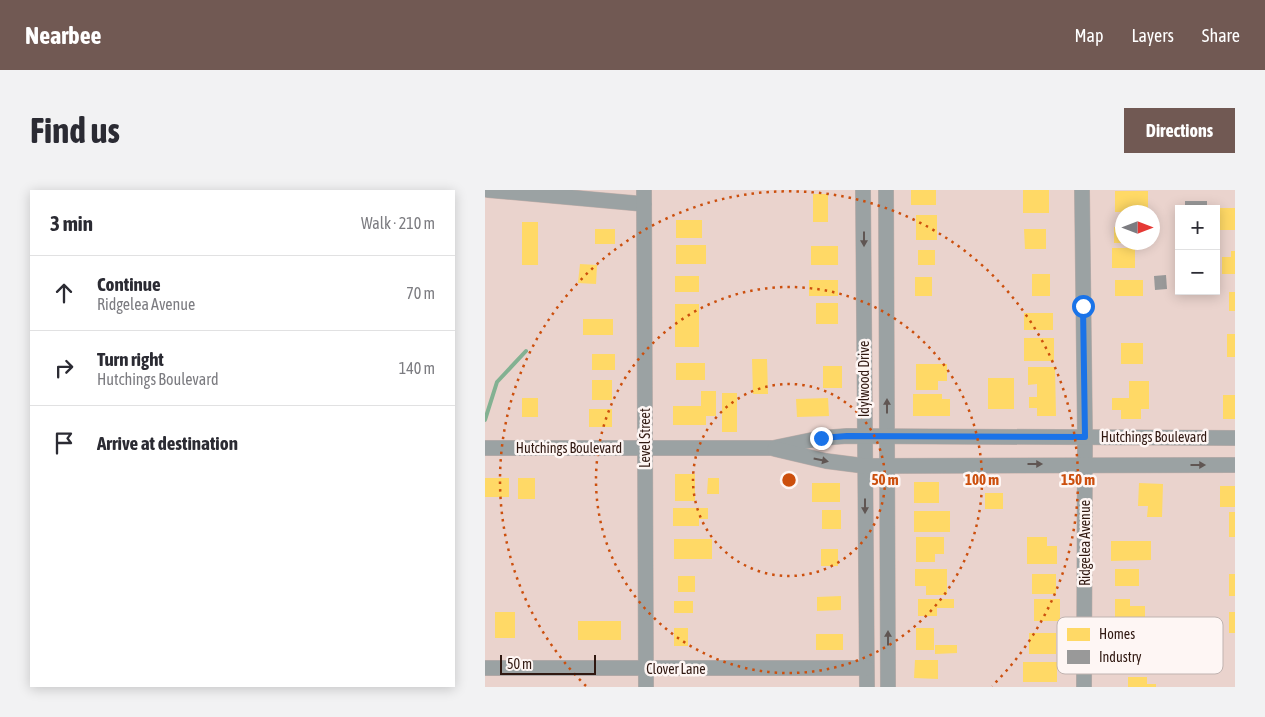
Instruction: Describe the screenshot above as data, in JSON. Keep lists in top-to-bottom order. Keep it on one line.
{"streets":{"street":["Idylwood Drive","Hutchings Boulevard","Level Street","Ridgelea Avenue","Clover Lane"]},"crossings":[["Idylwood Drive","Hutchings Boulevard"],["Idylwood Drive","Clover Lane"],["Hutchings Boulevard","Level Street"],["Hutchings Boulevard","Ridgelea Avenue"],["Level Street","Clover Lane"]],"legend":["Homes","Industry"],"scale_bar":"50 m","north":"right","page":{"header":"Nearbee","nav":["Map","Layers","Share"],"buttons":"Directions","title":"Find us","heading":["3 min","Walk · 210 m"],"map_buttons":["+","−"],"list":[["Continue","Ridgelea Avenue","70 m"],["Turn right","Hutchings Boulevard","140 m"],"Arrive at destination"],"scale":"50 m"},"rings":["50 m","100 m","150 m"]}
